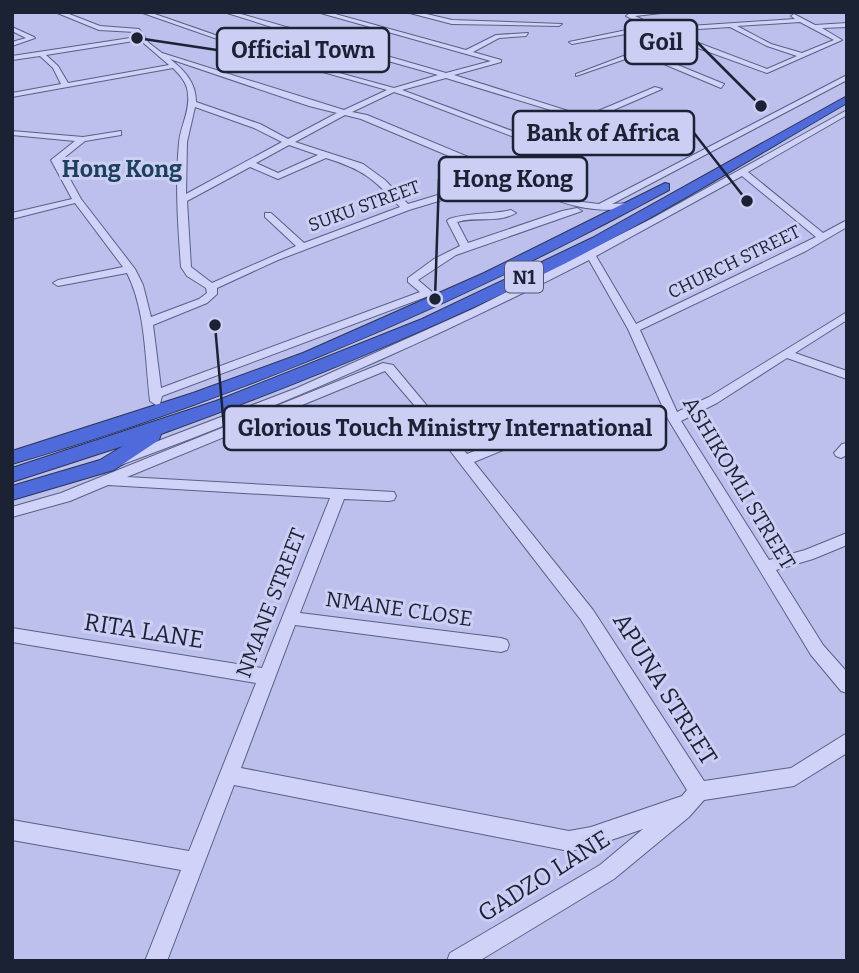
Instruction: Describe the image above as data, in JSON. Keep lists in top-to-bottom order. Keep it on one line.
{"streets":{"highway":["N1"],"street":["SUKU STREET","CHURCH STREET","ASHIKOMLI STREET","NMANE STREET","NMANE CLOSE","RITA LANE","APUNA STREET","GADZO LANE"]},"crossings":[["CHURCH STREET","ASHIKOMLI STREET"],["NMANE STREET","NMANE CLOSE"],["NMANE STREET","RITA LANE"],["APUNA STREET","GADZO LANE"]],"districts":["Hong Kong"],"places":["Official Town","Goil","Bank of Africa","Hong Kong","Glorious Touch Ministry International"]}
